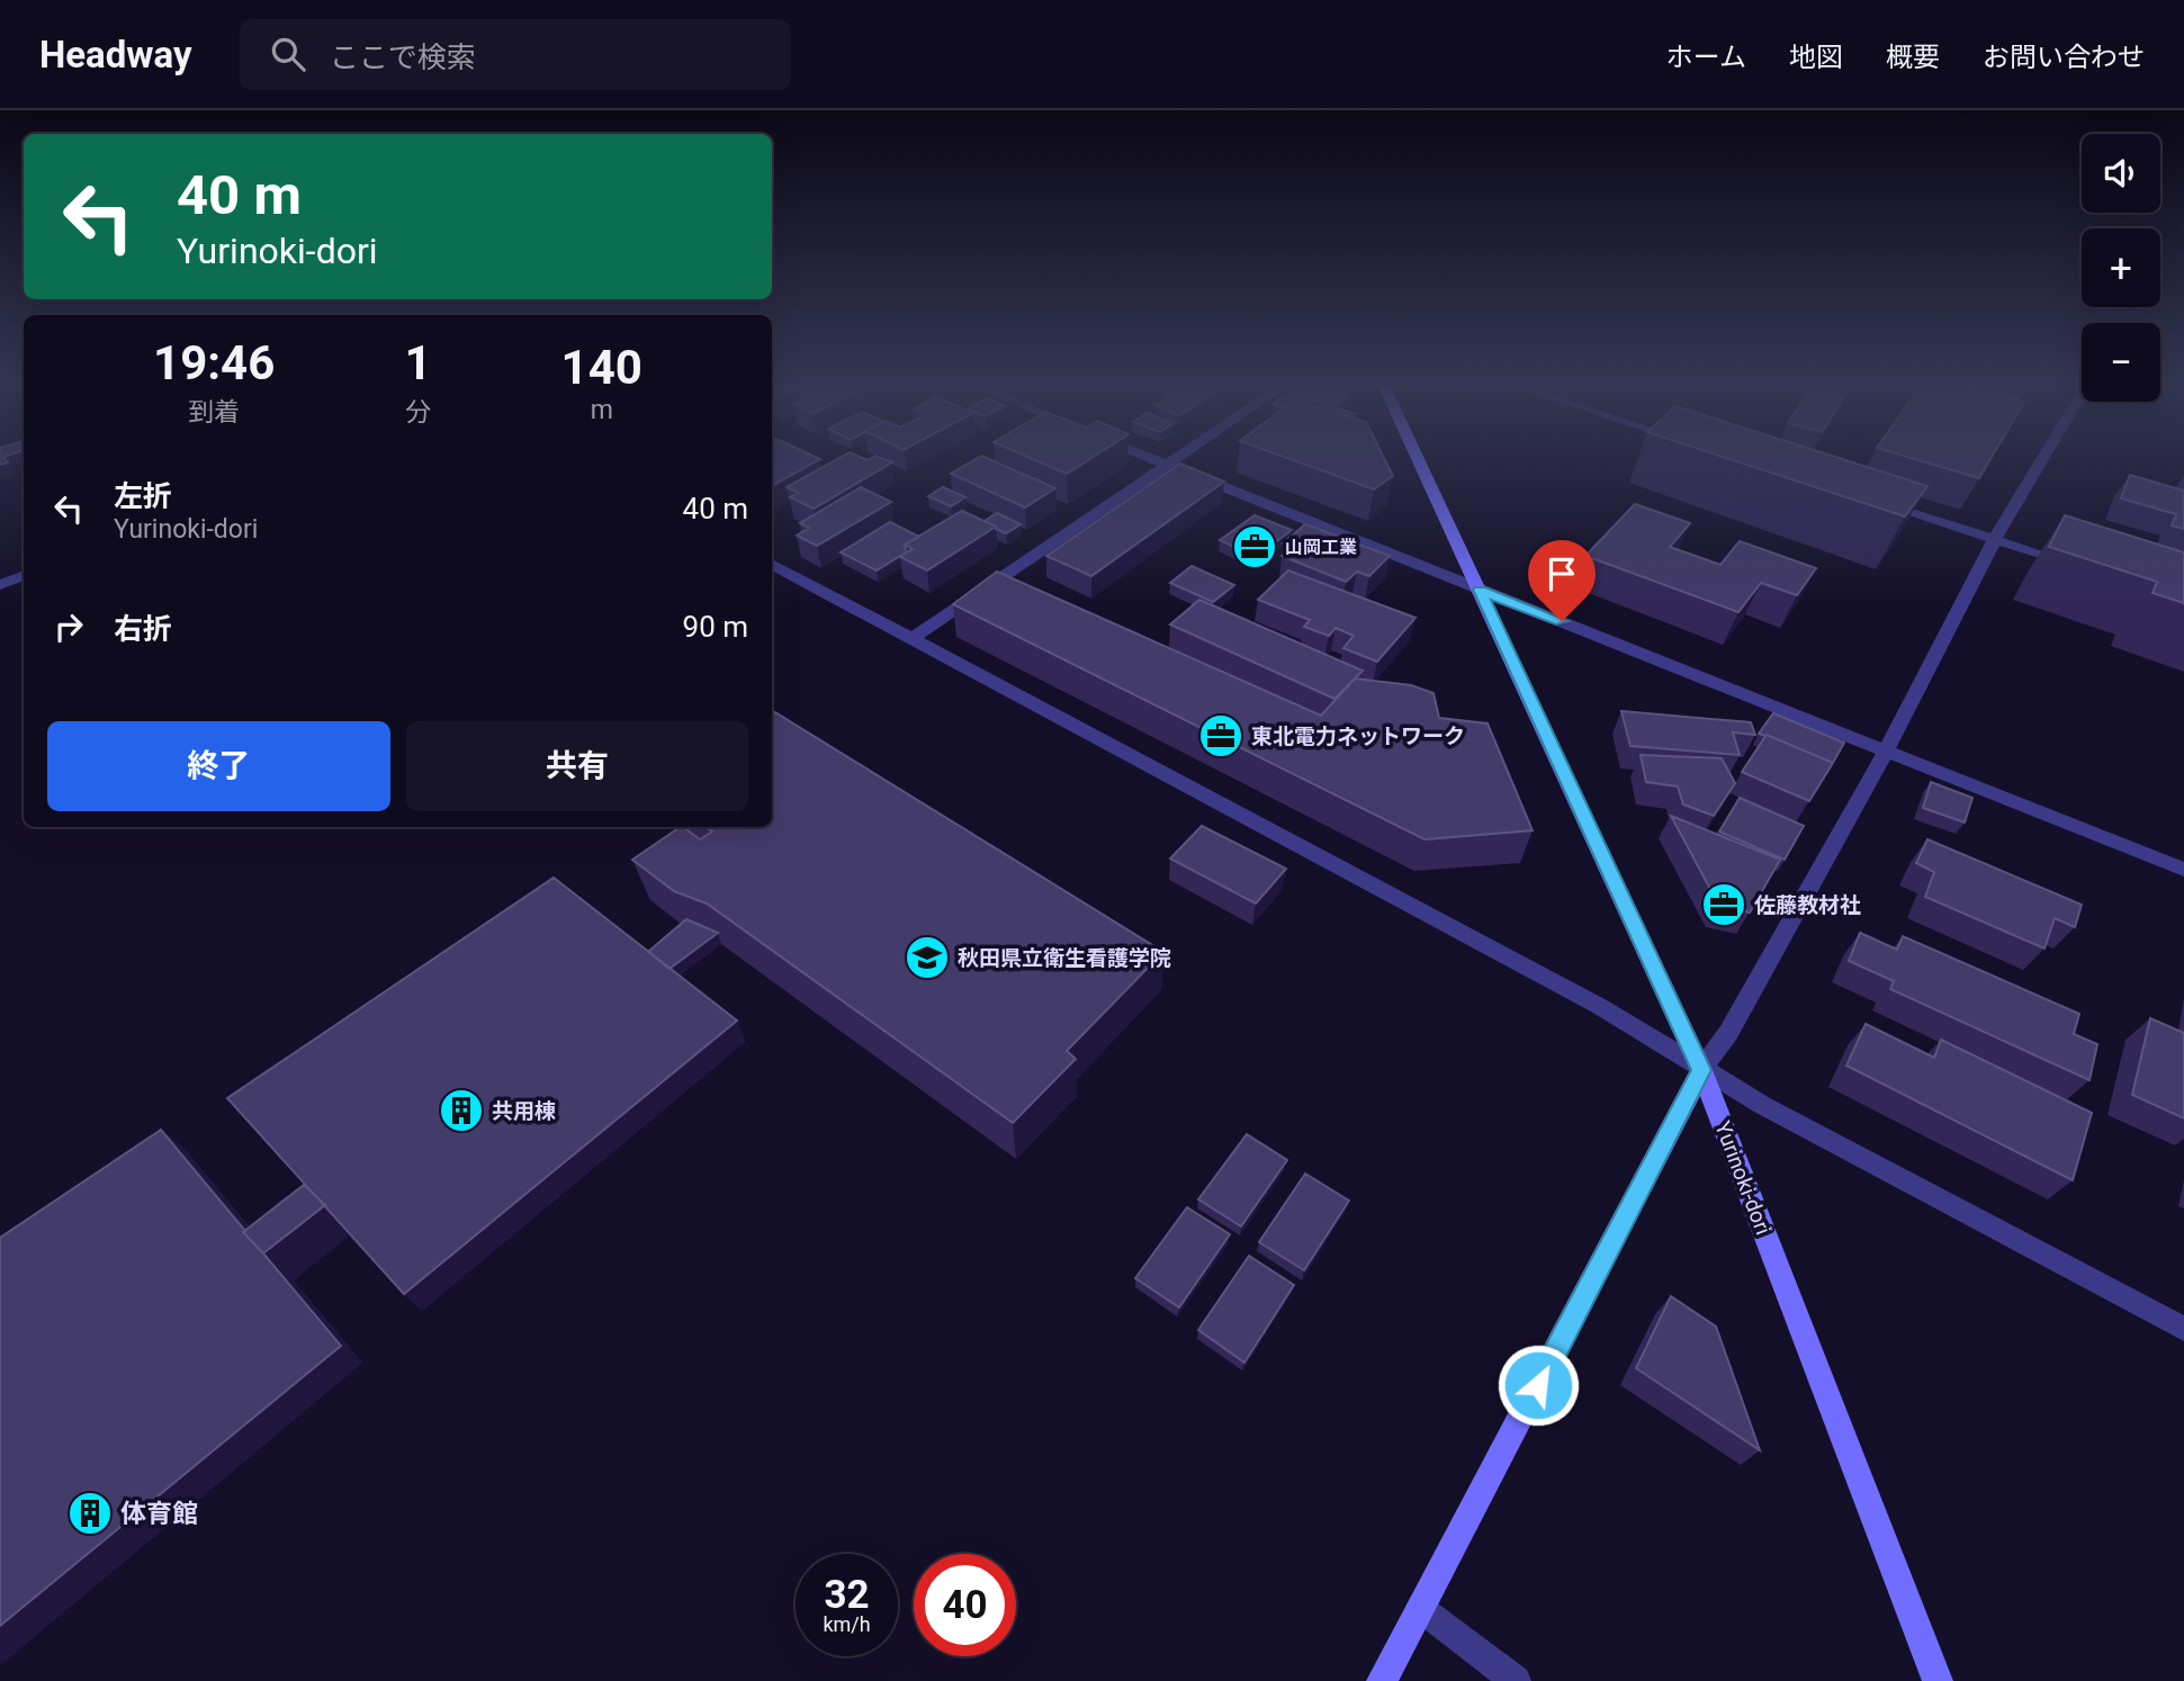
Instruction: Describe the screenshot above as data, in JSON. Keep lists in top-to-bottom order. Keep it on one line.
{"streets":{"street":["Yurinoki-dori"]},"places":{"office":["山岡工業","東北電力ネットワーク","佐藤教材社"],"school or university":["秋田県立衛生看護学院"],"building":["共用棟","体育館"]},"page":{"header":"Headway","search":"ここで検索","nav":["ホーム","地図","概要","お問い合わせ"],"map_buttons":["+","−"],"turn":["40 m","Yurinoki-dori"],"eta":["19:46","到着","1","分","140","m"],"list":[{"name":"左折","note":"Yurinoki-dori","value":"40 m"},{"name":"右折","value":"90 m"}],"buttons":["終了","共有"],"speed":"32 km/h","limit":"40"}}
